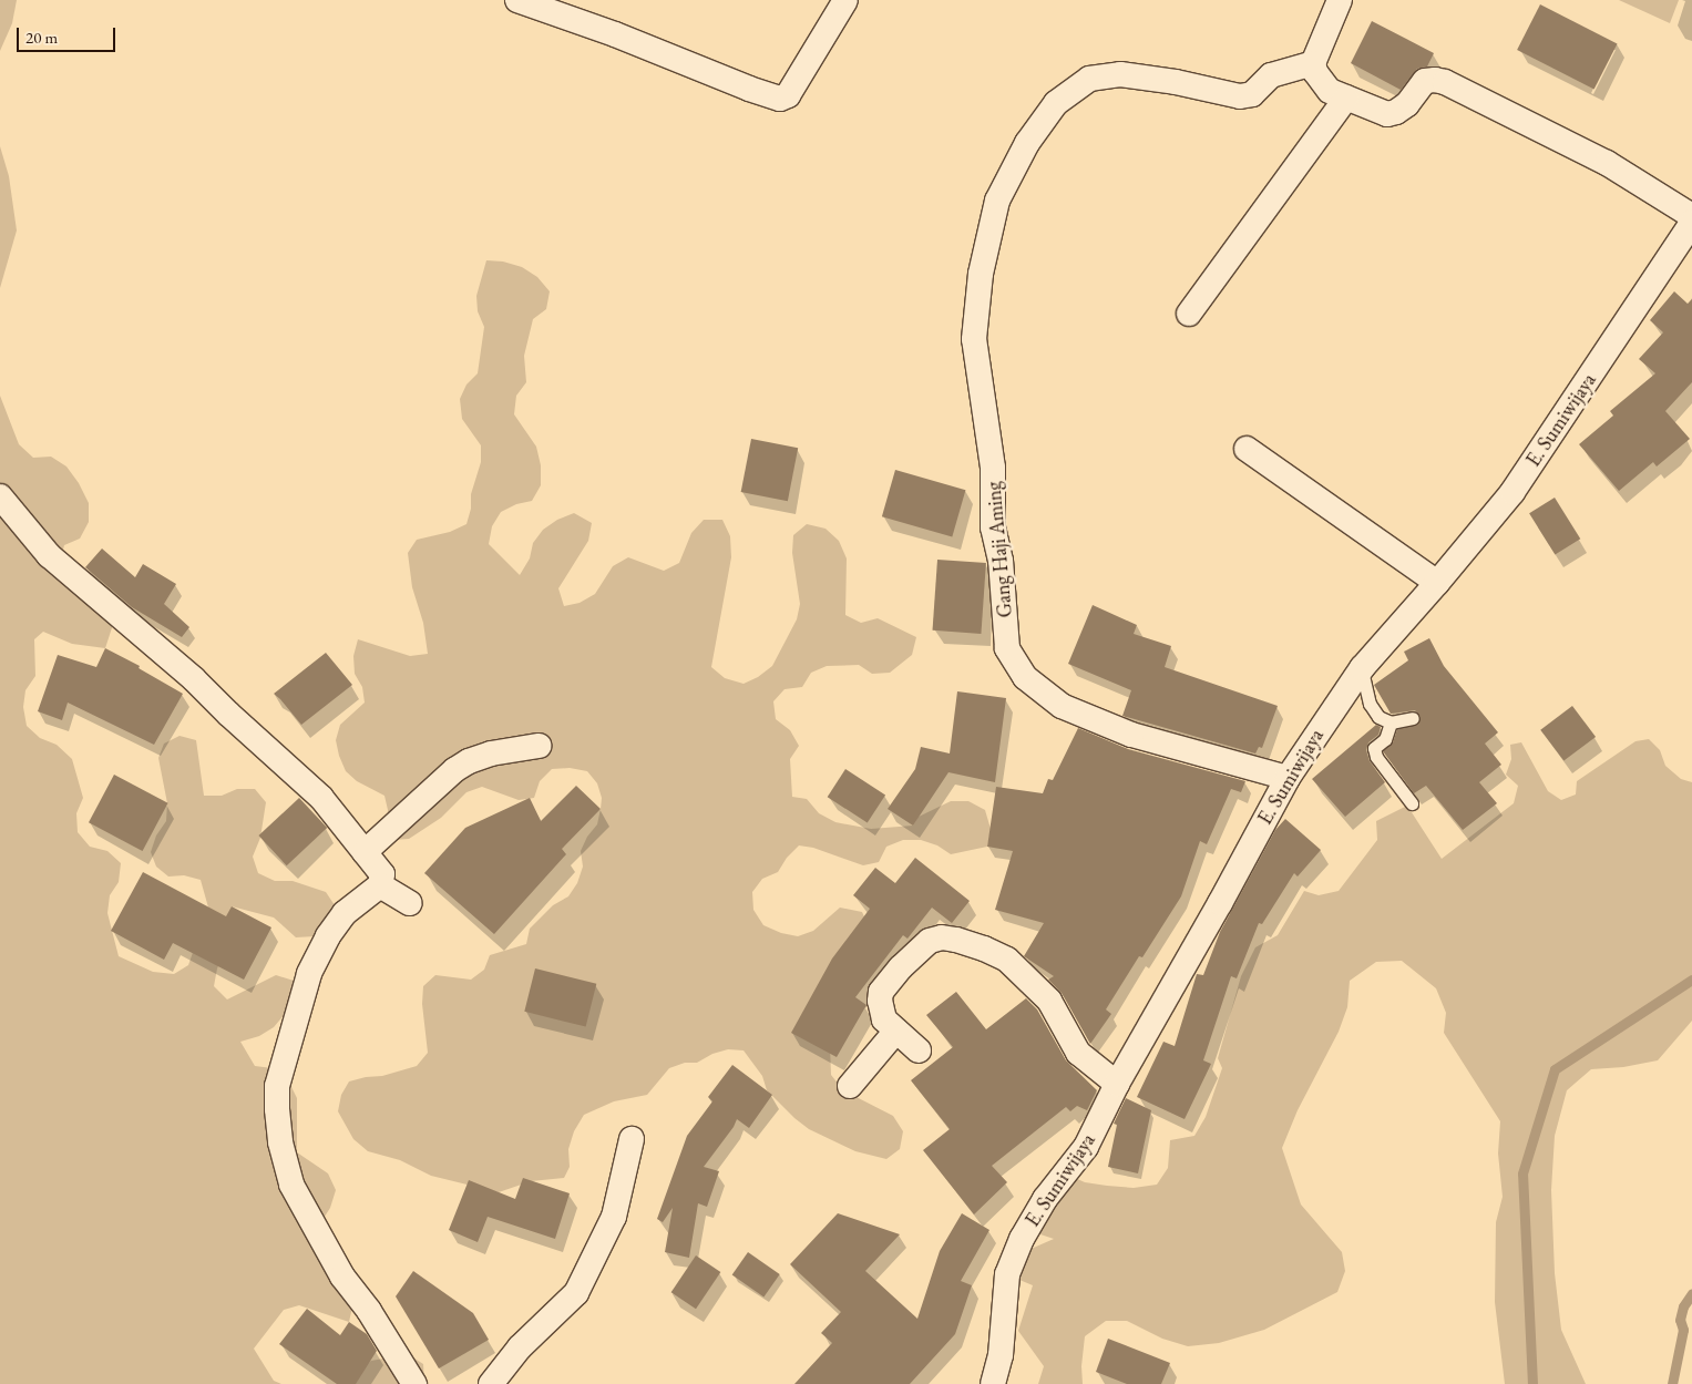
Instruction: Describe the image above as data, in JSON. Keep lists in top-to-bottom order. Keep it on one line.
{"streets":{"street":["E. Sumiwijaya","Gang Haji Aming"]},"crossings":[["E. Sumiwijaya","Gang Haji Aming"]],"scale_bar":"20 m"}
